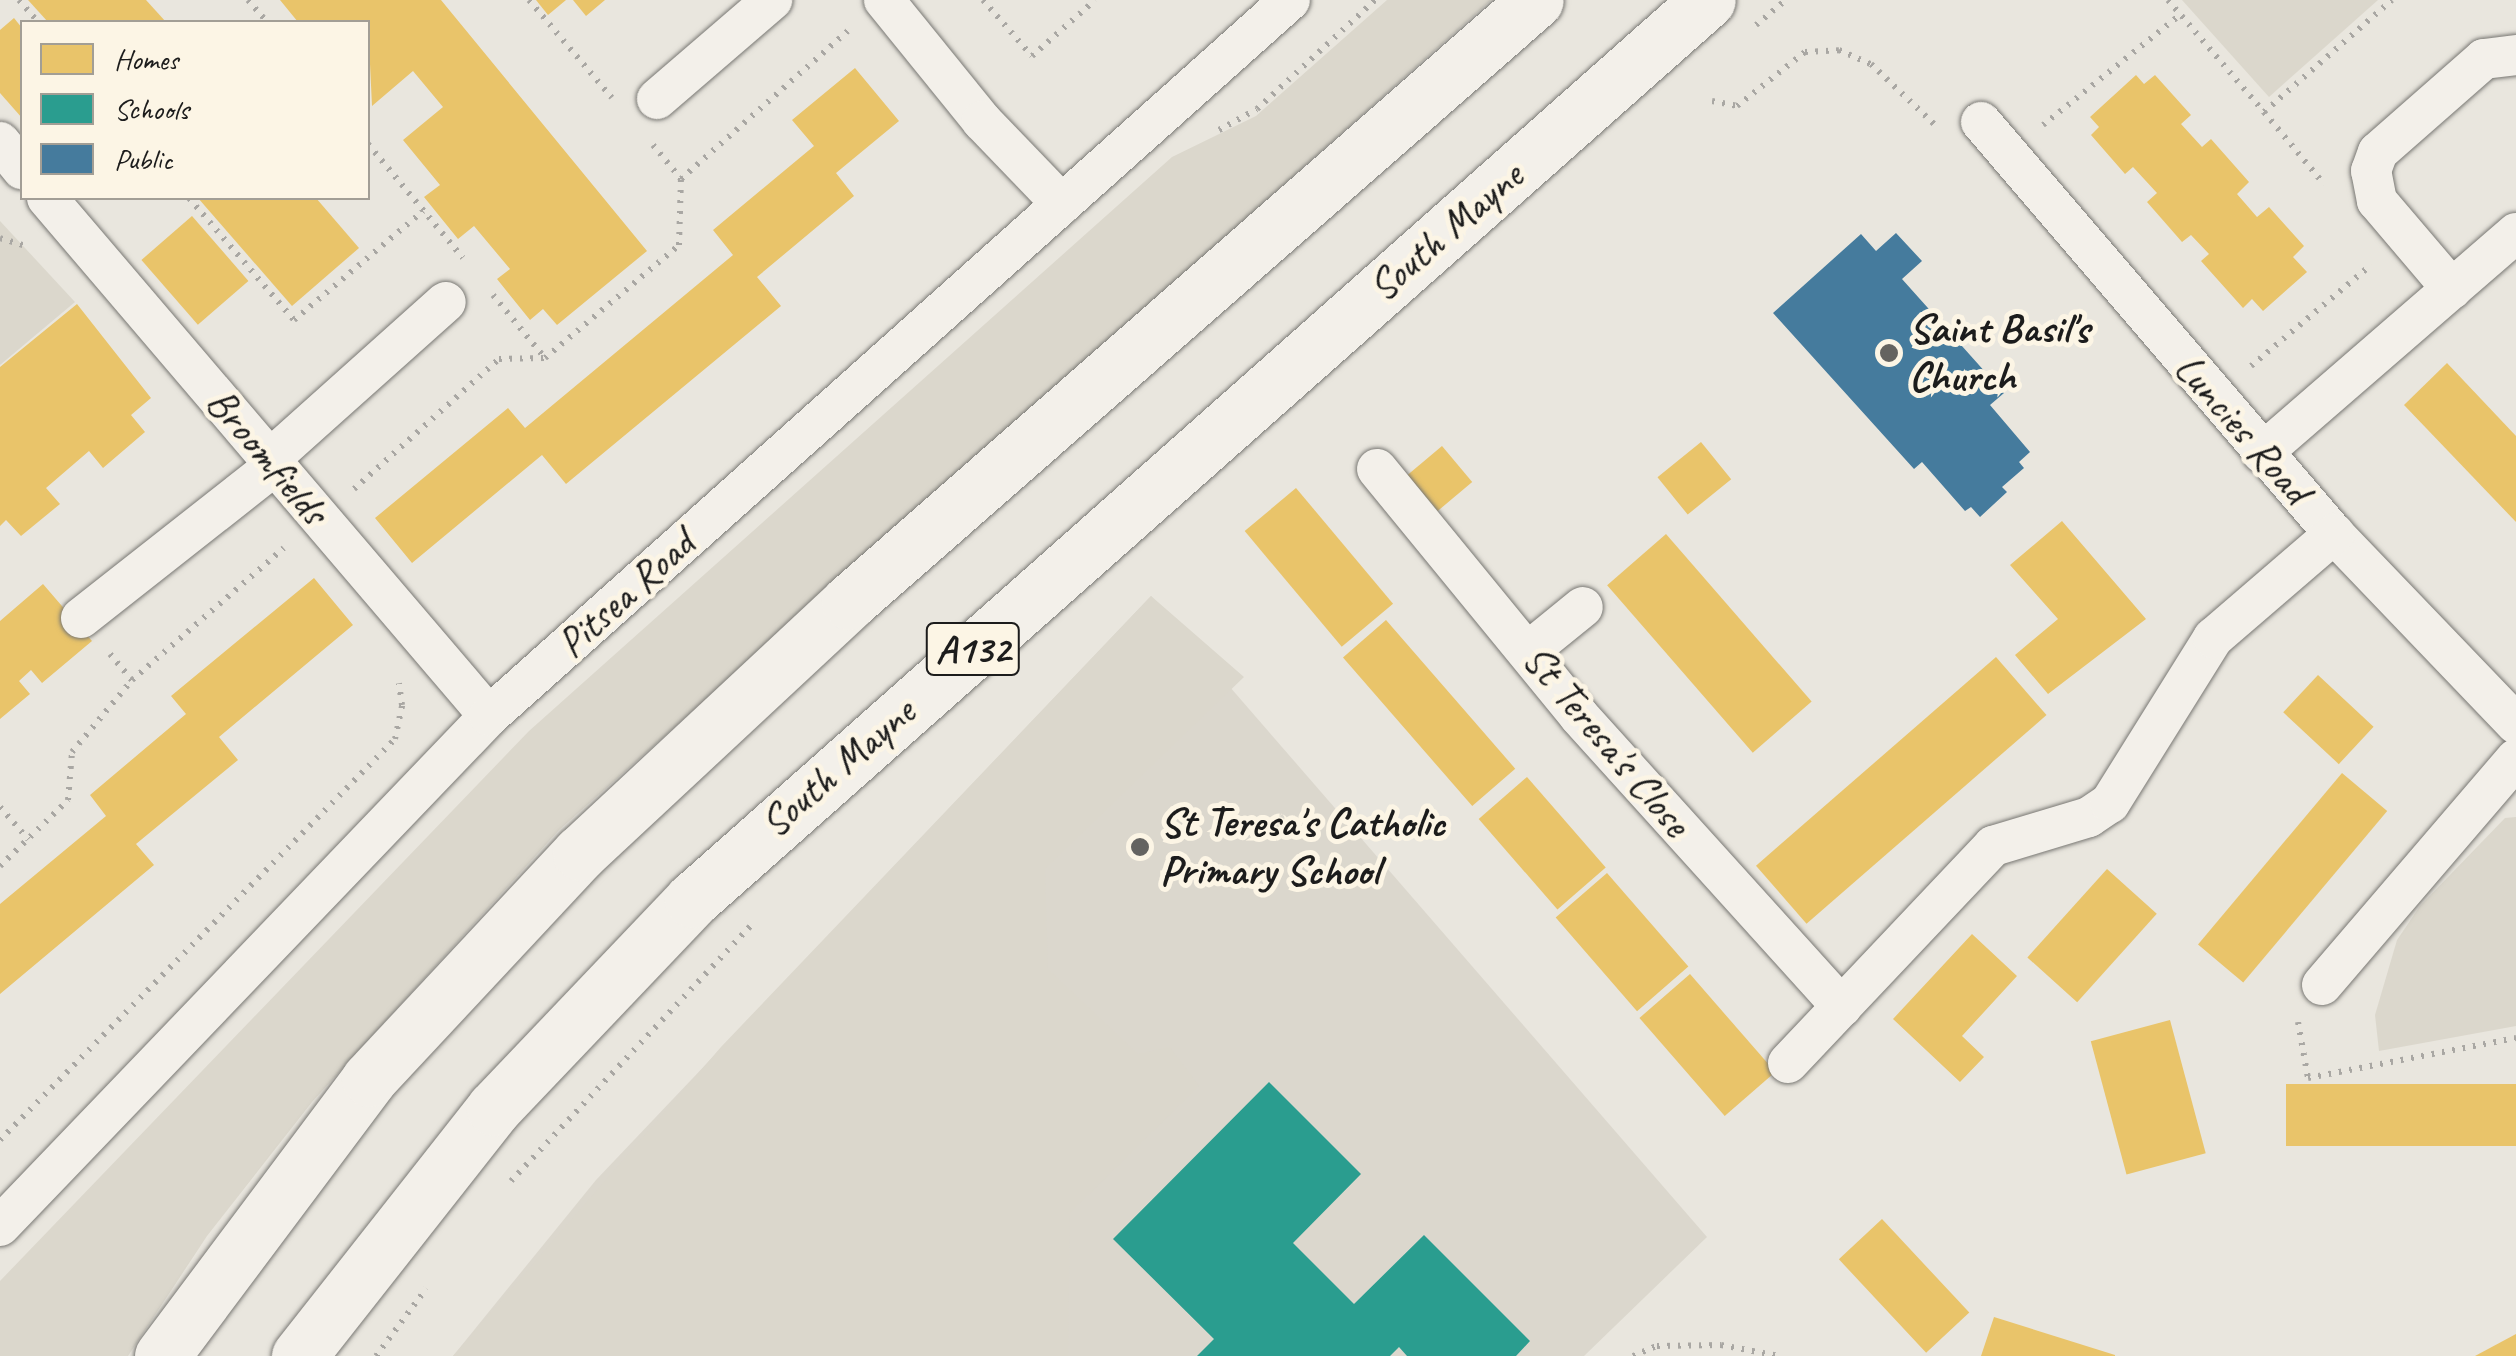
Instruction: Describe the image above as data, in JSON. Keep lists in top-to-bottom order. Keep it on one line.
{"streets":{"main road":["South Mayne","A132"],"street":["Luncies Road","Broomfields","Pitsea Road","St Teresa's Close"]},"crossings":[["Broomfields","Pitsea Road"]],"places":["Saint Basil's Church","St Teresa's Catholic Primary School"],"legend":["Homes","Schools","Public"]}
